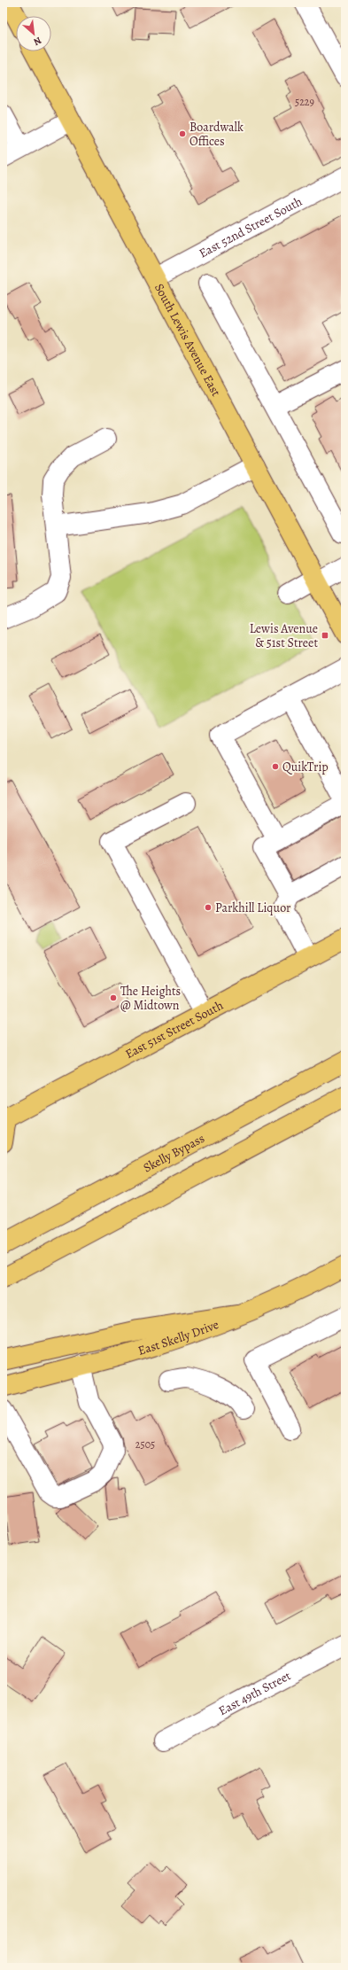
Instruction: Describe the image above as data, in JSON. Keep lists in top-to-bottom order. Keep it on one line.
{"streets":{"main road":["South Lewis Avenue East","East 51st Street South","Skelly Bypass","East Skelly Drive"],"street":["East 52nd Street South","East 49th Street"]},"crossings":[["East 52nd Street South","South Lewis Avenue East"]],"places":{"other":["Boardwalk Offices","QuikTrip","Parkhill Liquor","The Heights @ Midtown"],"transit":["Lewis Avenue & 51st Street"]},"house_numbers":["5229","2505"],"north":"bottom right"}
